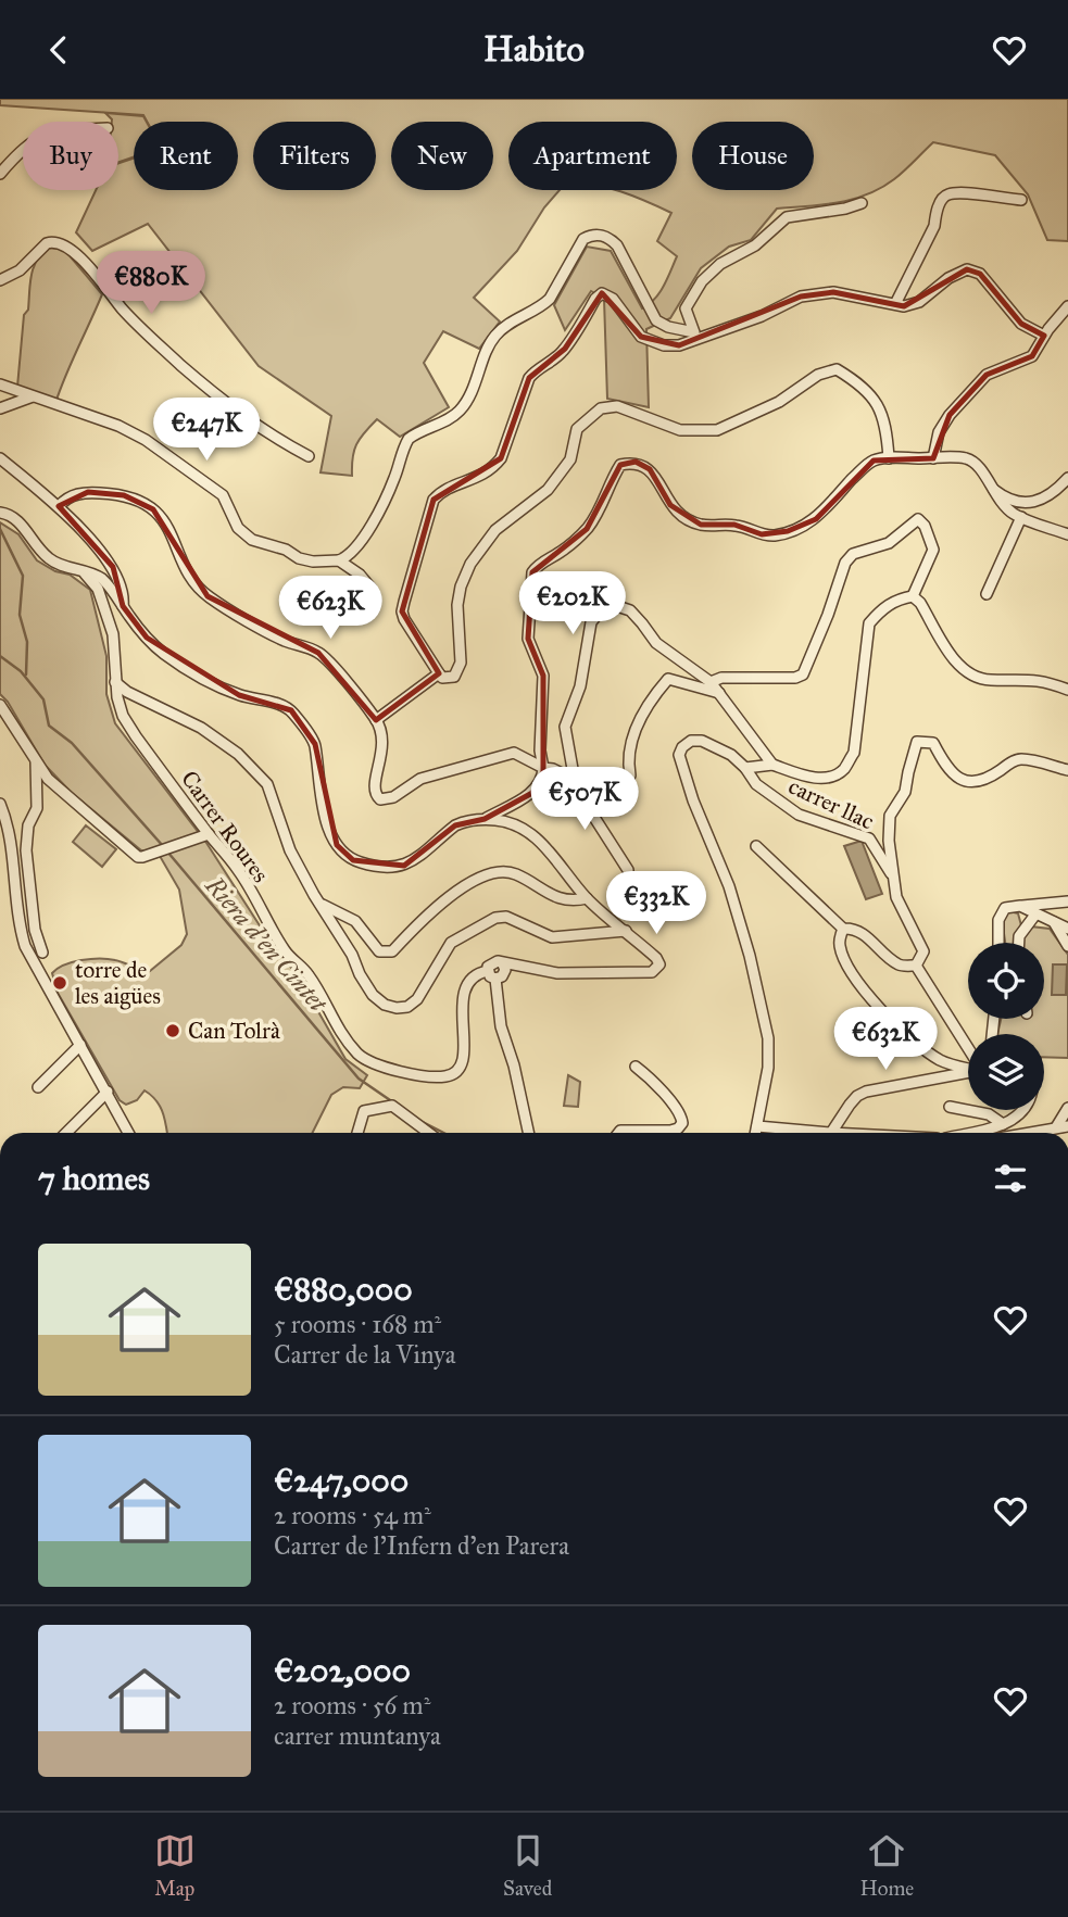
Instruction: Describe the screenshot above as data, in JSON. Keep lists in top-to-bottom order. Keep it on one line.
{"streets":{"street":["carrer llac","Carrer Roures"]},"water":["Riera d'en Cintet"],"places":["torre de les aigües","Can Tolrà"],"page":{"header":"Habito","chip":["Buy","Rent","Filters","New","Apartment","House"],"price":["€880K","€247K","€202K","€623K","€507K","€332K","€632K"],"heading":"7 homes","list":[{"name":"€880,000","note":"5 rooms · 168 m² · Carrer de la Vinya"},{"name":"€247,000","note":"2 rooms · 54 m² · Carrer de l'Infern d'en Parera"},{"name":"€202,000","note":"2 rooms · 56 m² · carrer muntanya"}],"tabs":["Map","Saved","Home"]}}
